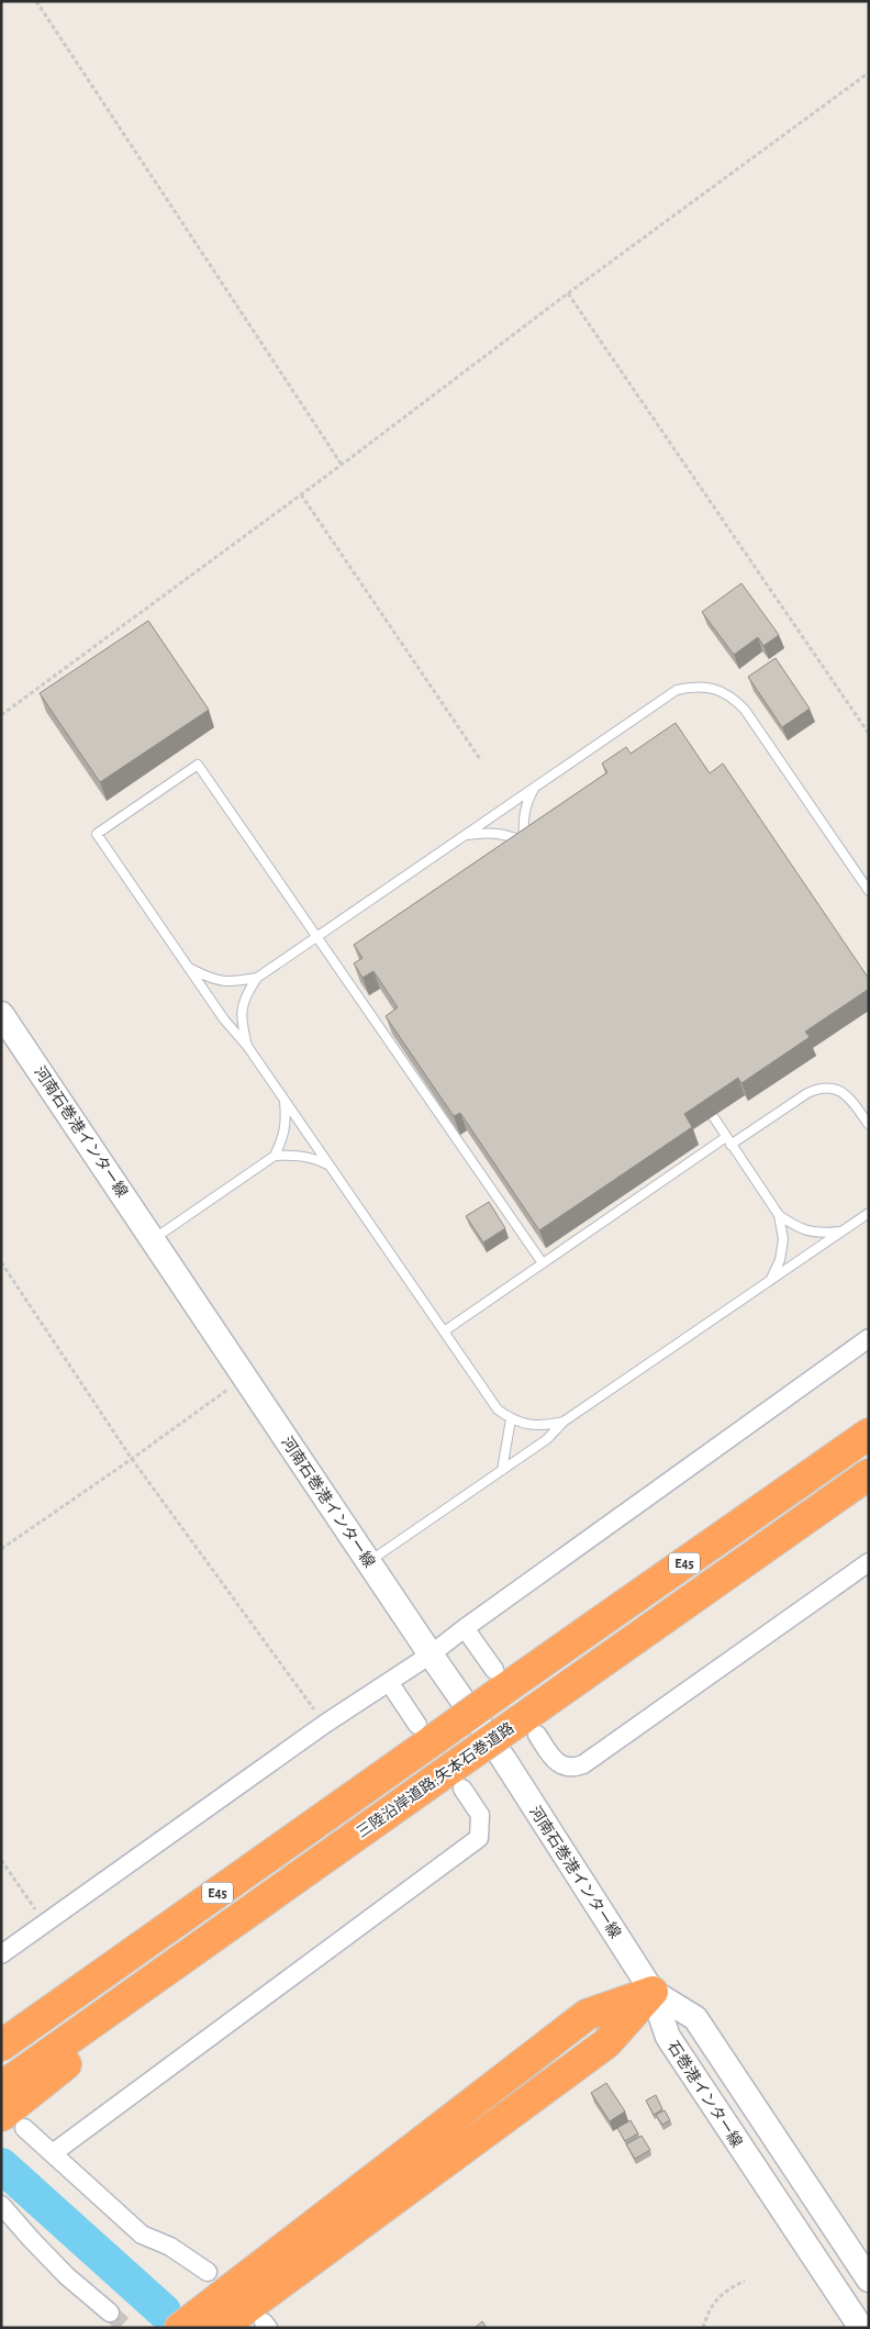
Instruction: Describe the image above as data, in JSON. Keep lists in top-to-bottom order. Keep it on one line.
{"streets":{"highway":["E45","三陸沿岸道路;矢本石巻道路"],"main road":["河南石巻港インター線","石巻港インター線"]},"crossings":[["河南石巻港インター線","石巻港インター線"]]}
